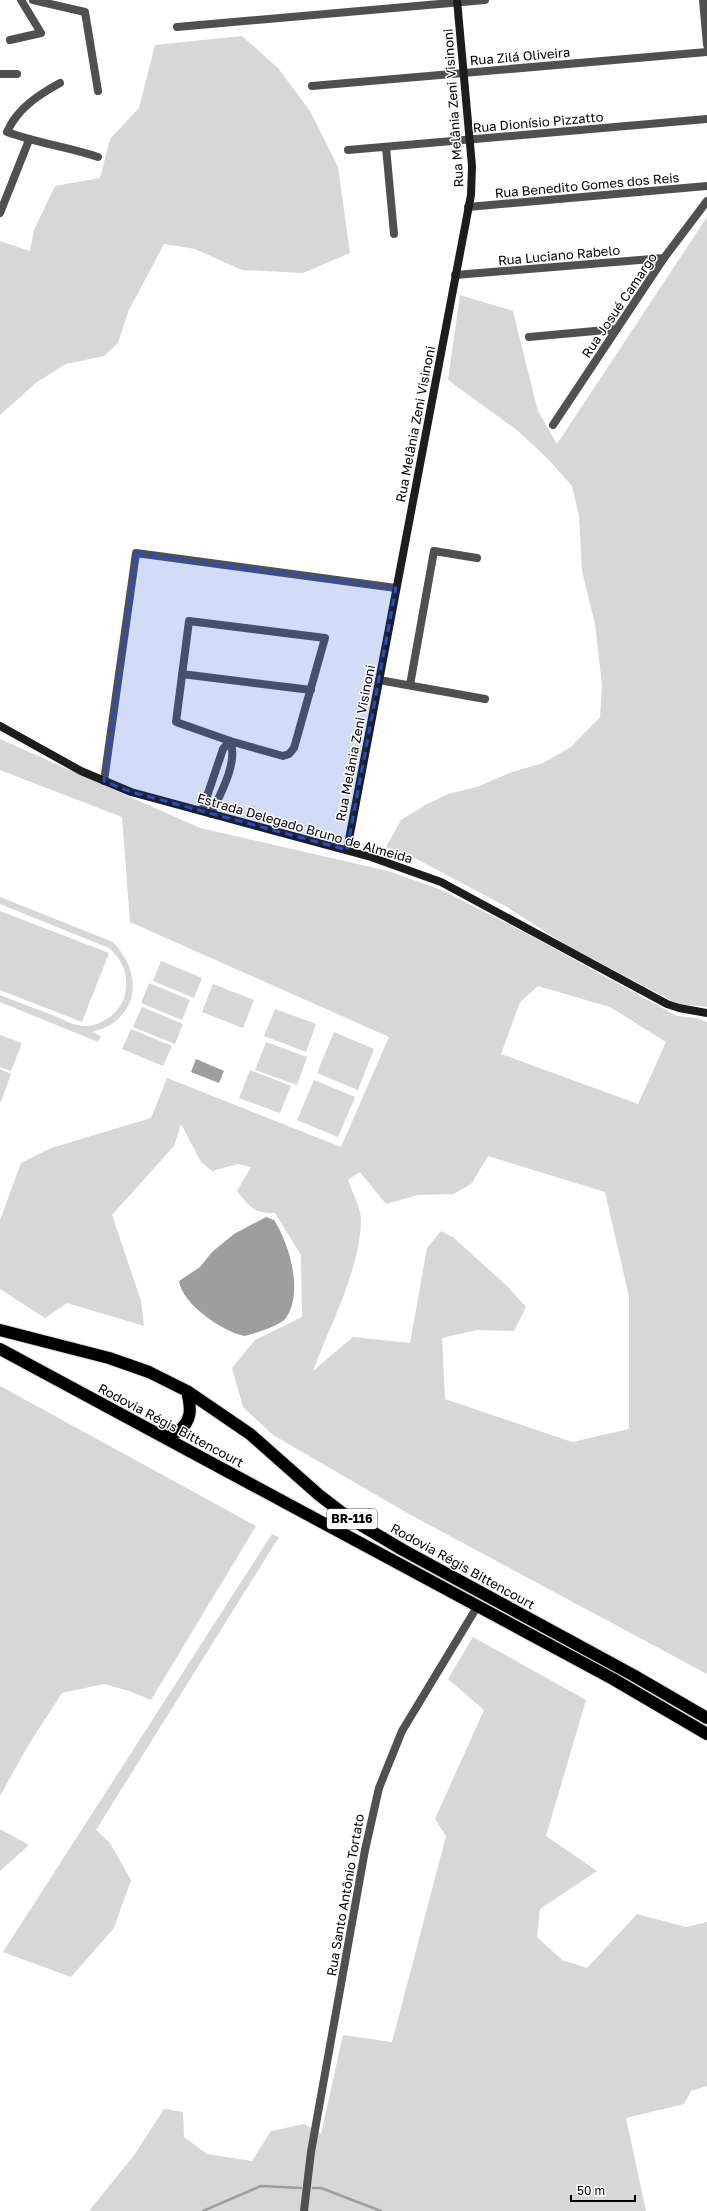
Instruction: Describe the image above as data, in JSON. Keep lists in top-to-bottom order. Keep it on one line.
{"streets":{"highway":["Rodovia Régis Bittencourt","BR-116"],"street":["Rua Zilá Oliveira","Rua Melânia Zeni Visinoni","Rua Dionísio Pizzatto","Rua Benedito Gomes dos Reis","Rua Luciano Rabelo","Rua Josué Camargo","Estrada Delegado Bruno de Almeida","Rua Santo Antônio Tortato"]},"crossings":[["Rua Zilá Oliveira","Rua Melânia Zeni Visinoni"],["Rua Melânia Zeni Visinoni","Rua Dionísio Pizzatto"],["Rua Melânia Zeni Visinoni","Rua Benedito Gomes dos Reis"],["Rua Melânia Zeni Visinoni","Rua Luciano Rabelo"],["Rua Melânia Zeni Visinoni","Estrada Delegado Bruno de Almeida"],["Rua Luciano Rabelo","Rua Josué Camargo"],["Rodovia Régis Bittencourt","Rua Santo Antônio Tortato"]],"scale_bar":"50 m"}
